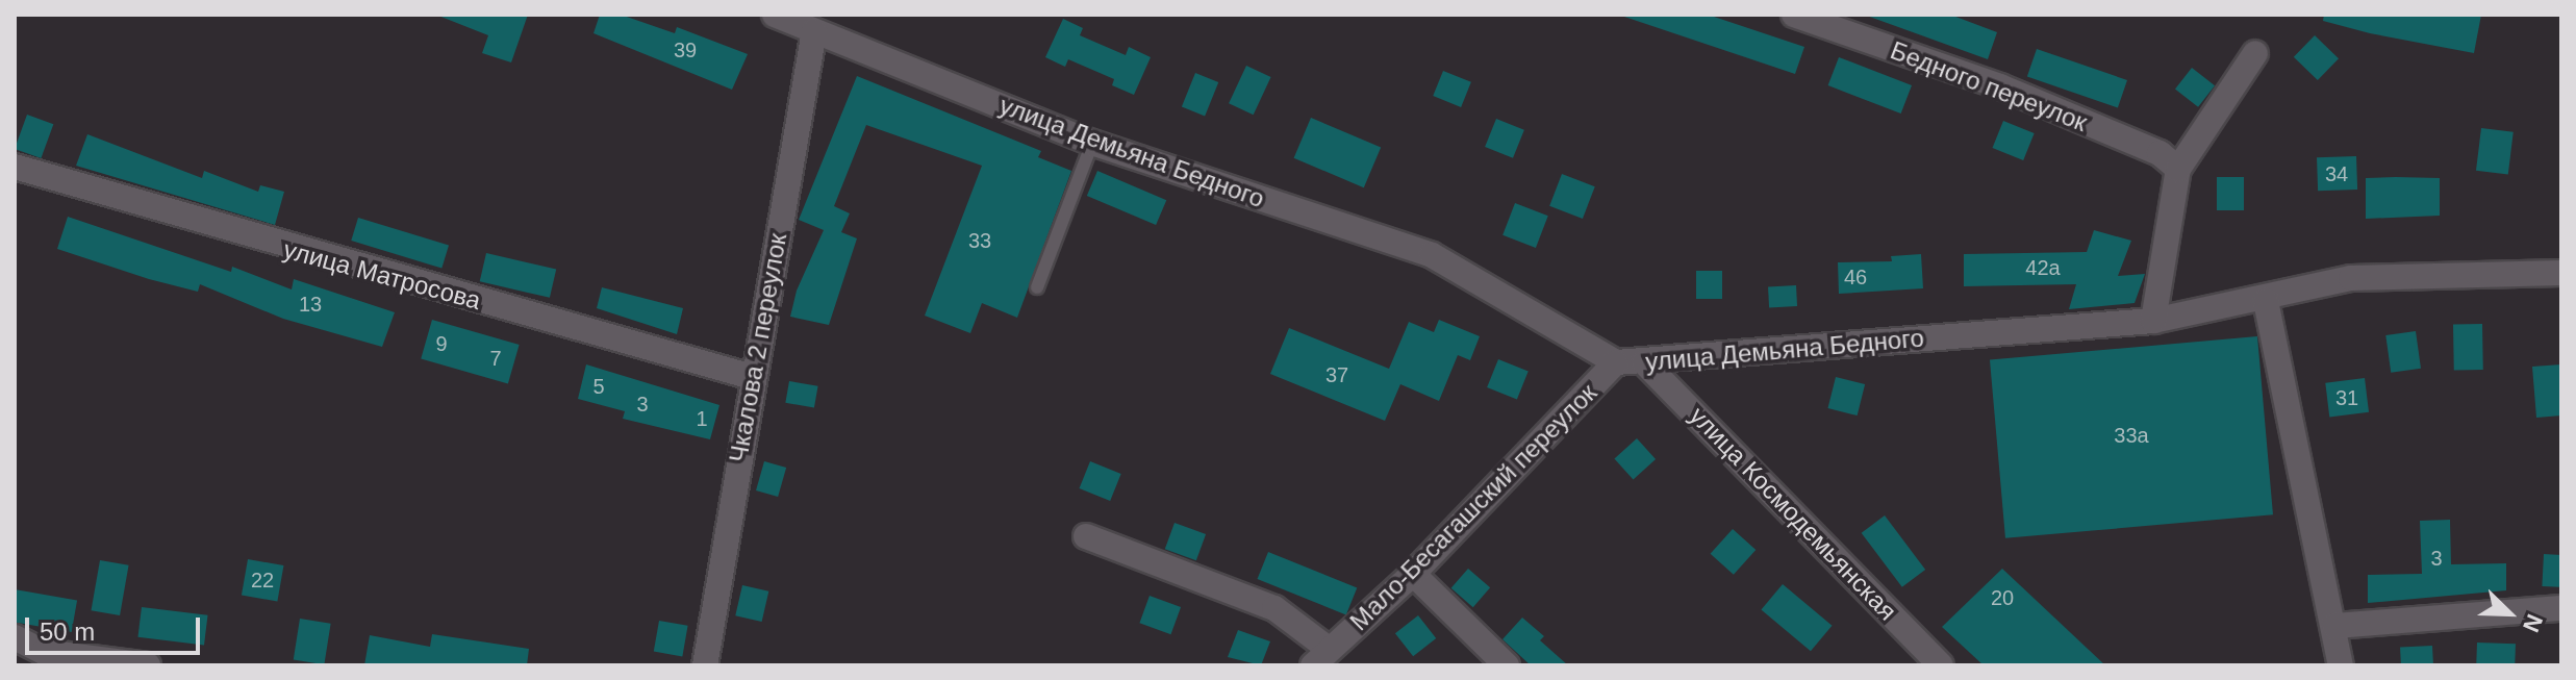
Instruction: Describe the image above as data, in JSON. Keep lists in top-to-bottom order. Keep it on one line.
{"streets":{"street":["Бедного переулок","улица Демьяна Бедного","улица Матросова","Чкалова 2 переулок","Мало-Бесагашский переулок","улица Космодемьянская"]},"crossings":[["улица Демьяна Бедного","Чкалова 2 переулок"],["улица Демьяна Бедного","Мало-Бесагашский переулок"],["улица Демьяна Бедного","улица Космодемьянская"],["улица Матросова","Чкалова 2 переулок"]],"house_numbers":["39","34","33","42а","46","13","9","7","37","5","31","3","1","33а","3","22","20"],"scale_bar":"50 m","north":"bottom right"}
